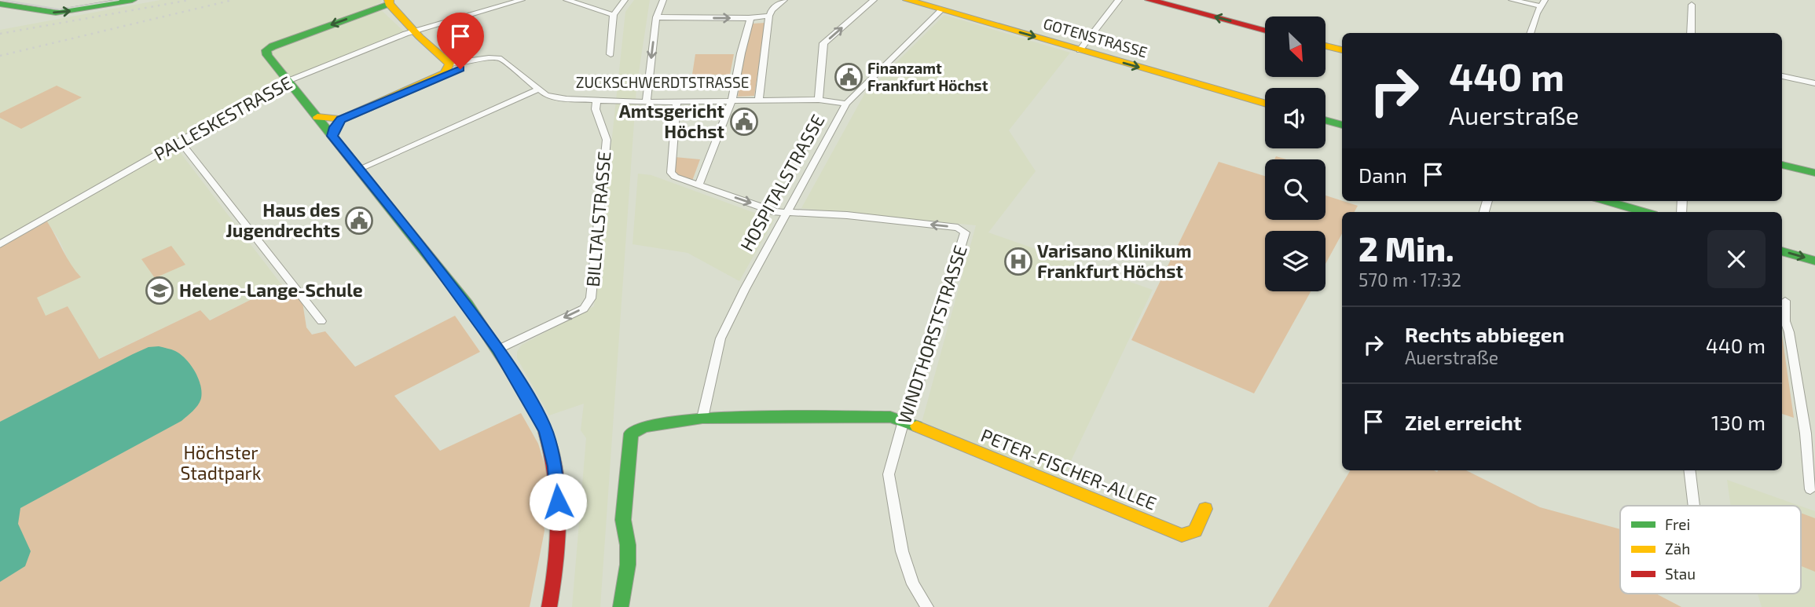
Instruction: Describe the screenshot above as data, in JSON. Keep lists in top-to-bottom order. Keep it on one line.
{"streets":{"main road":["GOTENSTRASSE","HOSPITALSTRASSE","PETER-FISCHER-ALLEE"],"street":["ZUCKSCHWERDTSTRASSE","PALLESKESTRASSE","BILLTALSTRASSE","WINDTHORSTSTRASSE"]},"crossings":[["GOTENSTRASSE","HOSPITALSTRASSE"],["ZUCKSCHWERDTSTRASSE","HOSPITALSTRASSE"],["ZUCKSCHWERDTSTRASSE","BILLTALSTRASSE"],["HOSPITALSTRASSE","WINDTHORSTSTRASSE"],["WINDTHORSTSTRASSE","PETER-FISCHER-ALLEE"]],"one_way":["BILLTALSTRASSE"],"parks":["Höchster Stadtpark"],"places":{"public building":["Finanzamt Frankfurt Höchst","Amtsgericht Höchst","Haus des Jugendrechts"],"hospital":["Varisano Klinikum Frankfurt Höchst"],"school or university":["Helene-Lange-Schule"]},"legend":["Frei","Zäh","Stau"],"north":"bottom right","page":{"turn":["440 m","Auerstraße"],"then":"Dann","heading":["2 Min.","570 m · 17:32"],"list":[{"name":"Rechts abbiegen","note":"Auerstraße","value":"440 m"},{"name":"Ziel erreicht","value":"130 m"}]}}
